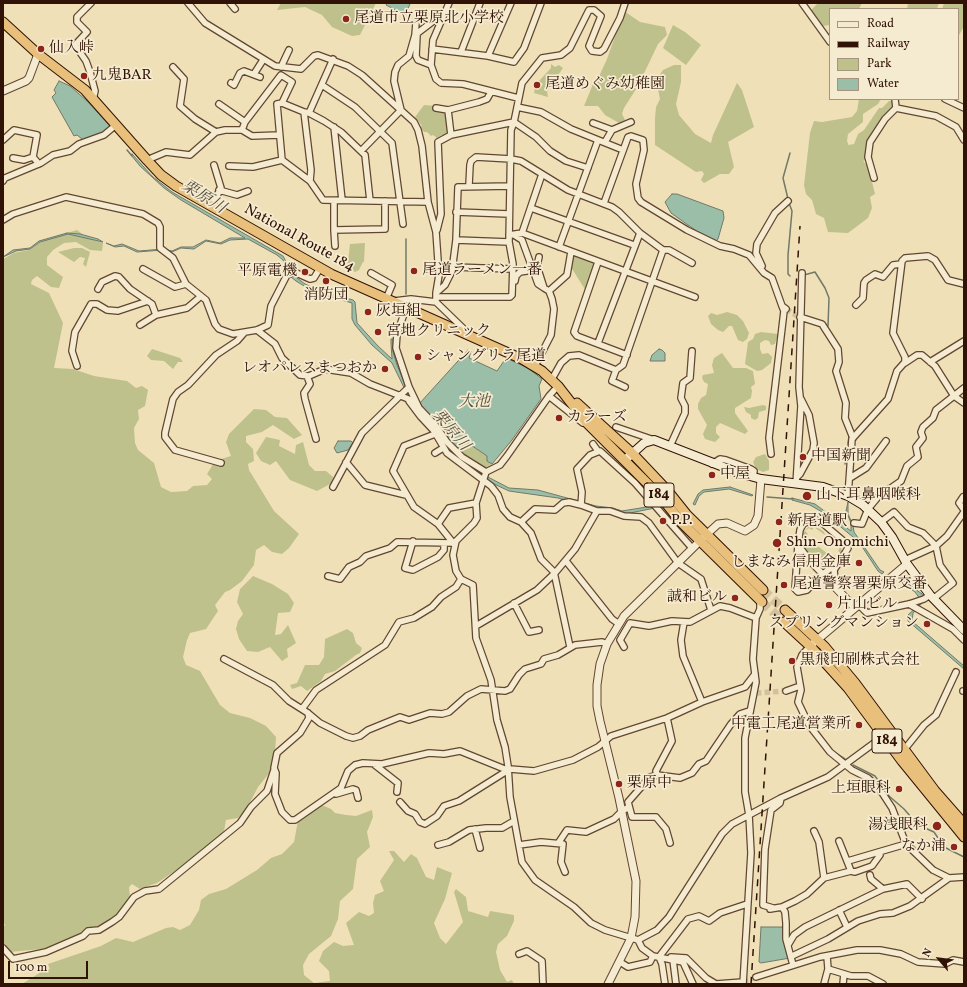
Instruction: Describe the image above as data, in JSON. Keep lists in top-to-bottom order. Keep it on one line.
{"streets":{"highway":["National Route 184","184"]},"crossings":[["National Route 184","184"]],"water":["栗原川","大池"],"places":["尾道市立栗原北小学校","仙入峠","九鬼BAR","尾道めぐみ幼稚園","尾道ラーメン一番","平原電機","消防団","灰垣組","宮地クリニック","シャングリラ尾道","レオパレスまつおか","カラーズ","中国新聞","中屋","山下耳鼻咽喉科","P.P.","新尾道駅","Shin-Onomichi","しまなみ信用金庫","尾道警察署栗原交番","誠和ビル","片山ビル","スプリングマンション","黒飛印刷株式会社","中電工尾道営業所","栗原中","上垣眼科","湯浅眼科","なか浦"],"legend":["Road","Railway","Park","Water"],"scale_bar":"100 m","north":"top left"}
